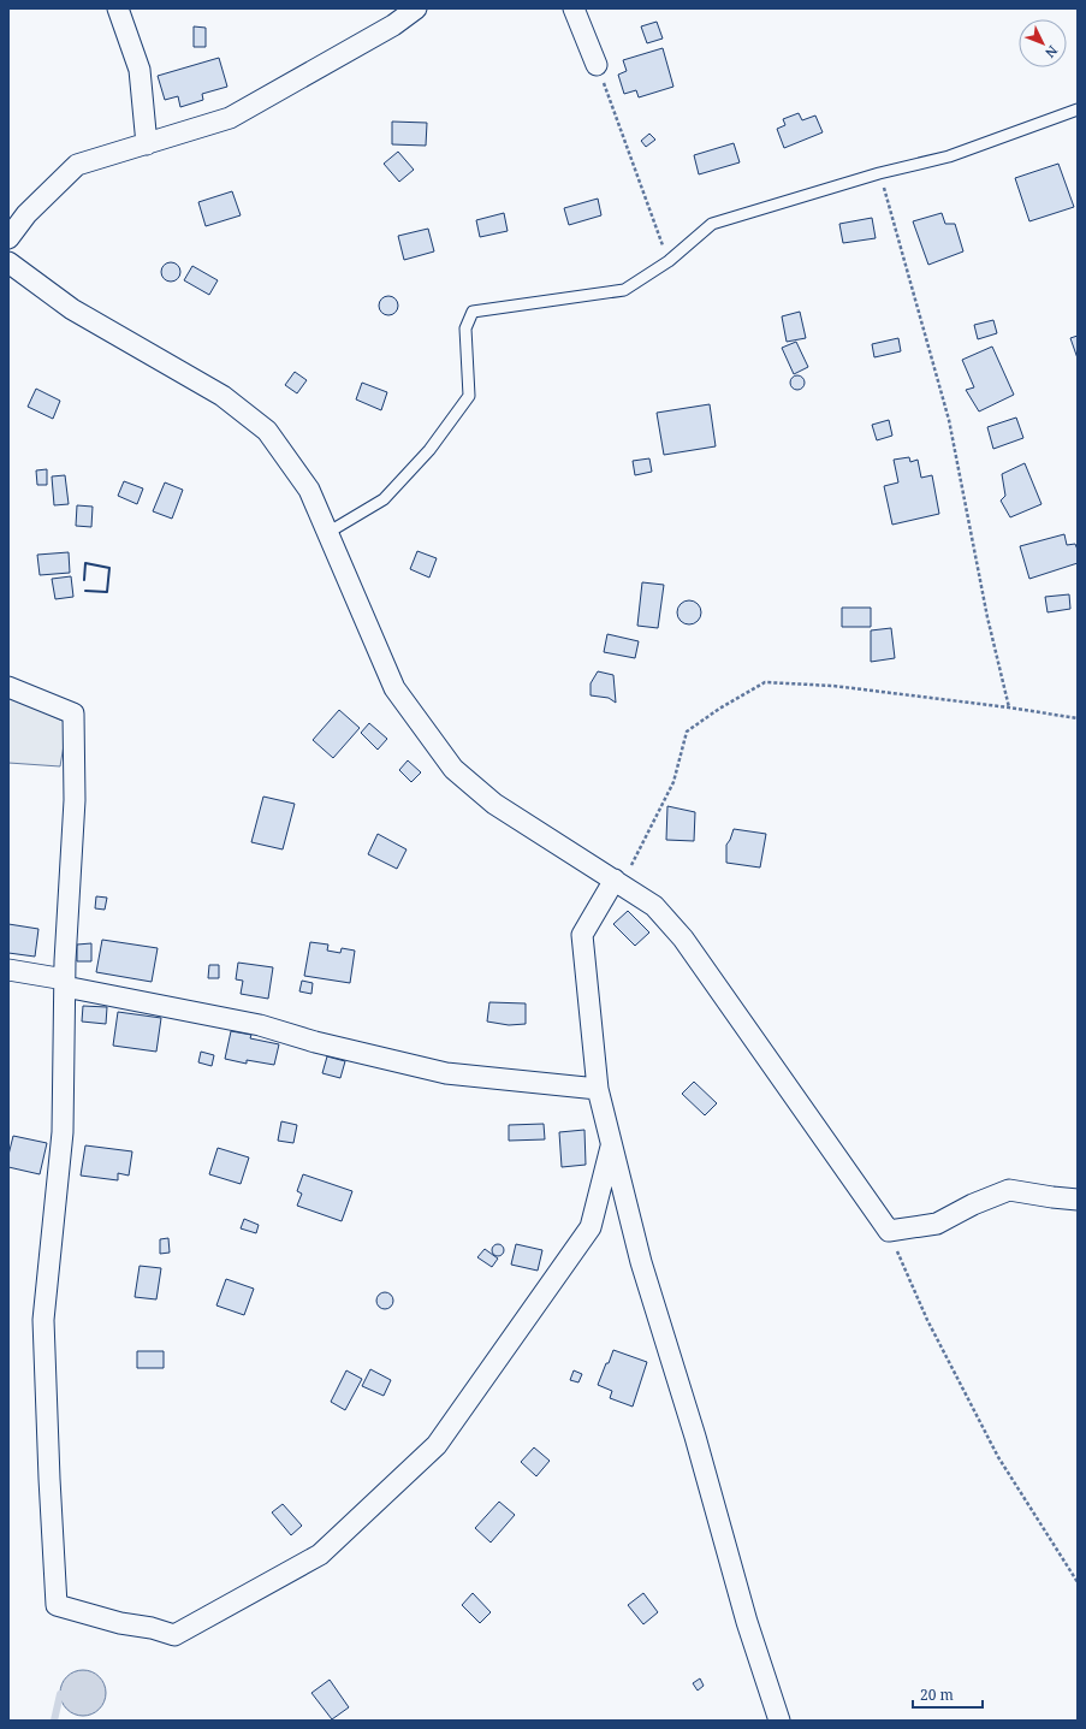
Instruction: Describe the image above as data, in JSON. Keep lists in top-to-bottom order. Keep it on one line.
{"scale_bar":"20 m","north":"bottom right"}
